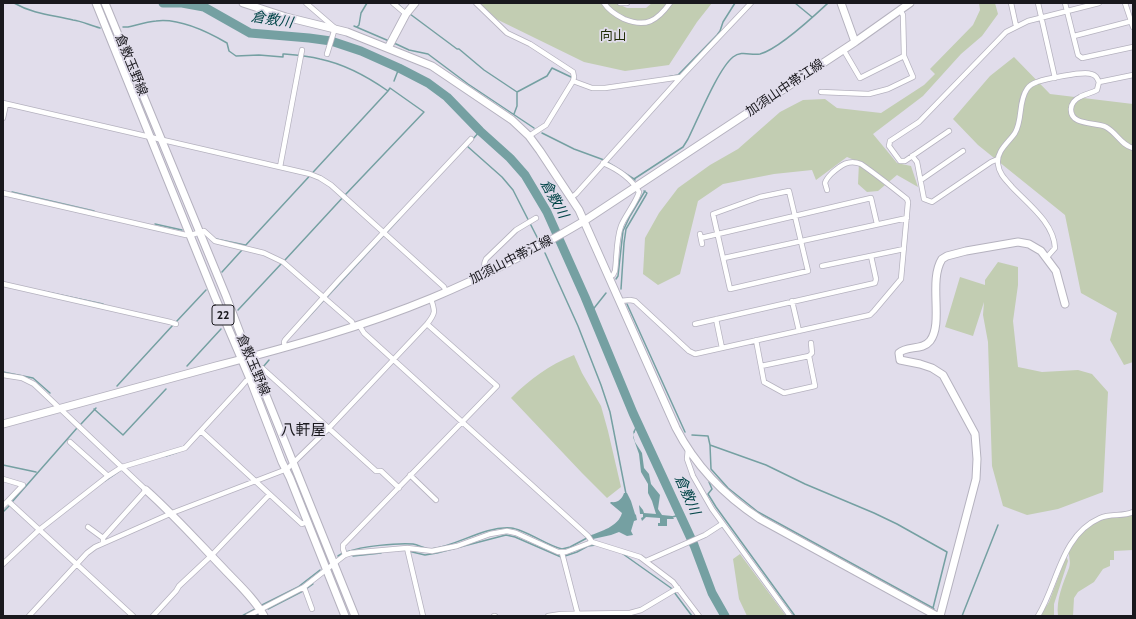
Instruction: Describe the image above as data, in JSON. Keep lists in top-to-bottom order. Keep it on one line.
{"streets":{"main road":["倉敷玉野線","加須山中帯江線","22"]},"crossings":[["倉敷玉野線","加須山中帯江線"]],"districts":["八軒屋"],"water":["倉敷川"],"parks":["向山"]}
